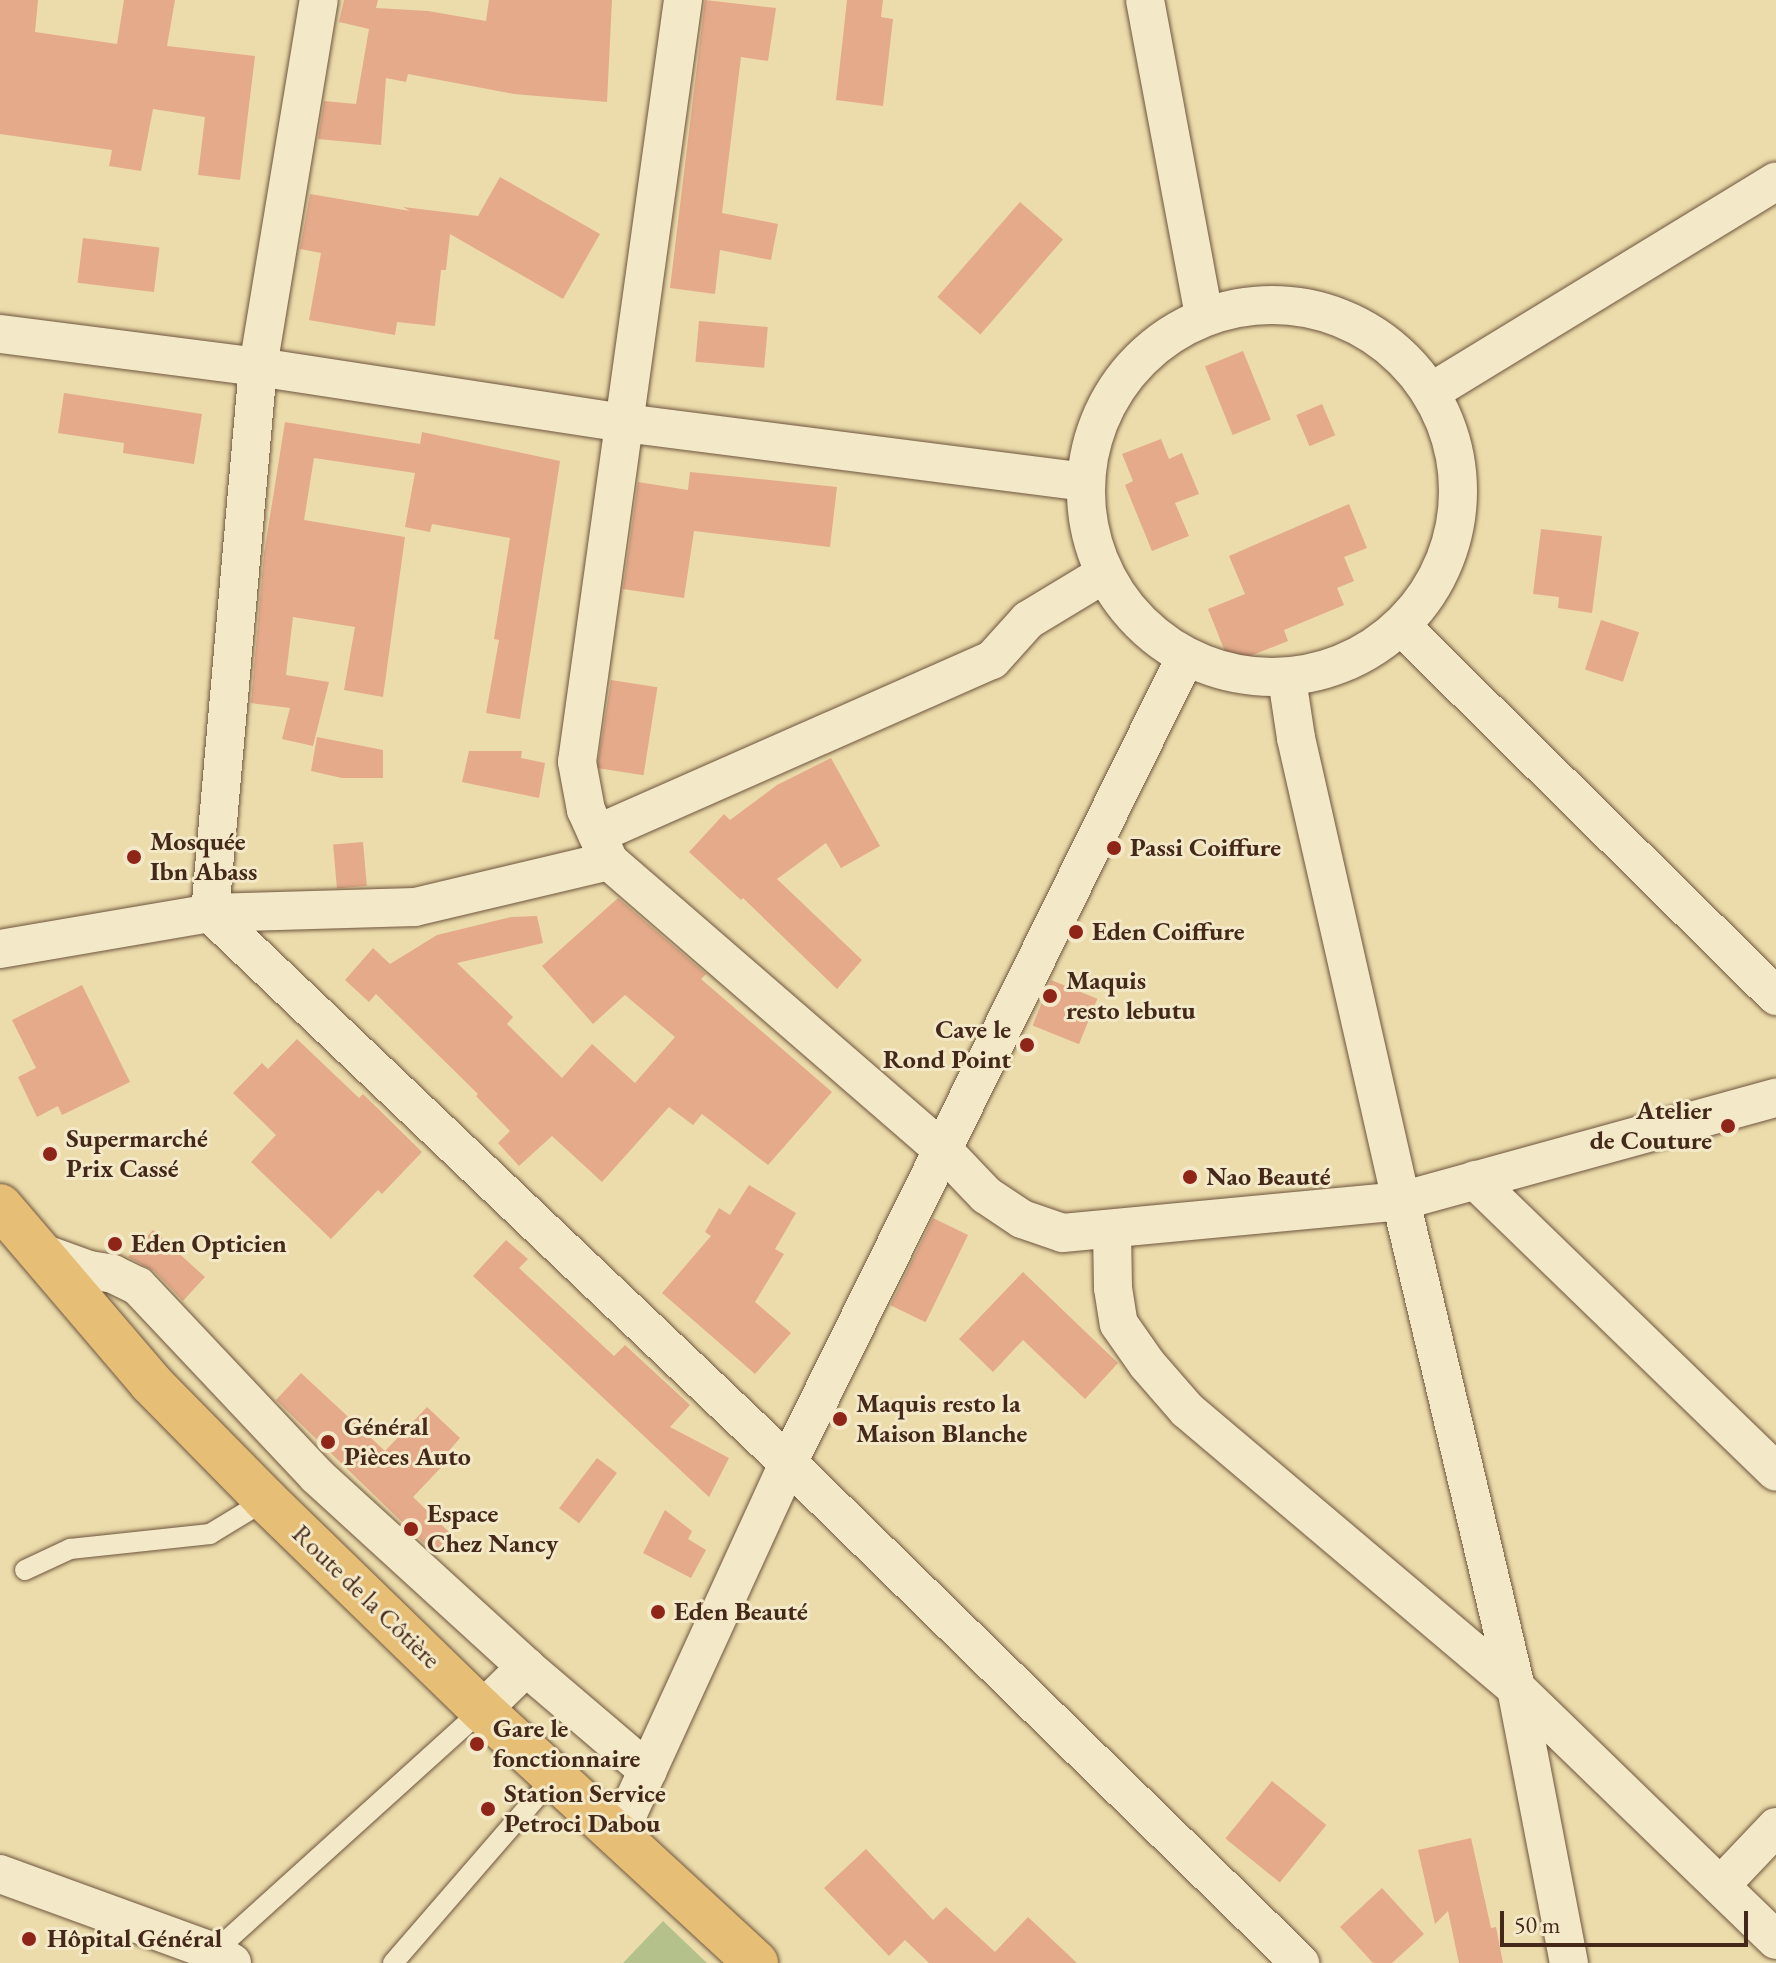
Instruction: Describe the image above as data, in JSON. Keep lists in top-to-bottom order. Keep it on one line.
{"streets":{"main road":["Route de la Côtière"]},"places":["Passi Coiffure","Mosquée Ibn Abass","Eden Coiffure","Maquis resto lebutu","Cave le Rond Point","Atelier de Couture","Supermarché Prix Cassé","Nao Beauté","Eden Opticien","Maquis resto la Maison Blanche","Général Pièces Auto","Espace Chez Nancy","Eden Beauté","Gare le fonctionnaire","Station Service Petroci Dabou","Hôpital Général"],"scale_bar":"50 m"}
